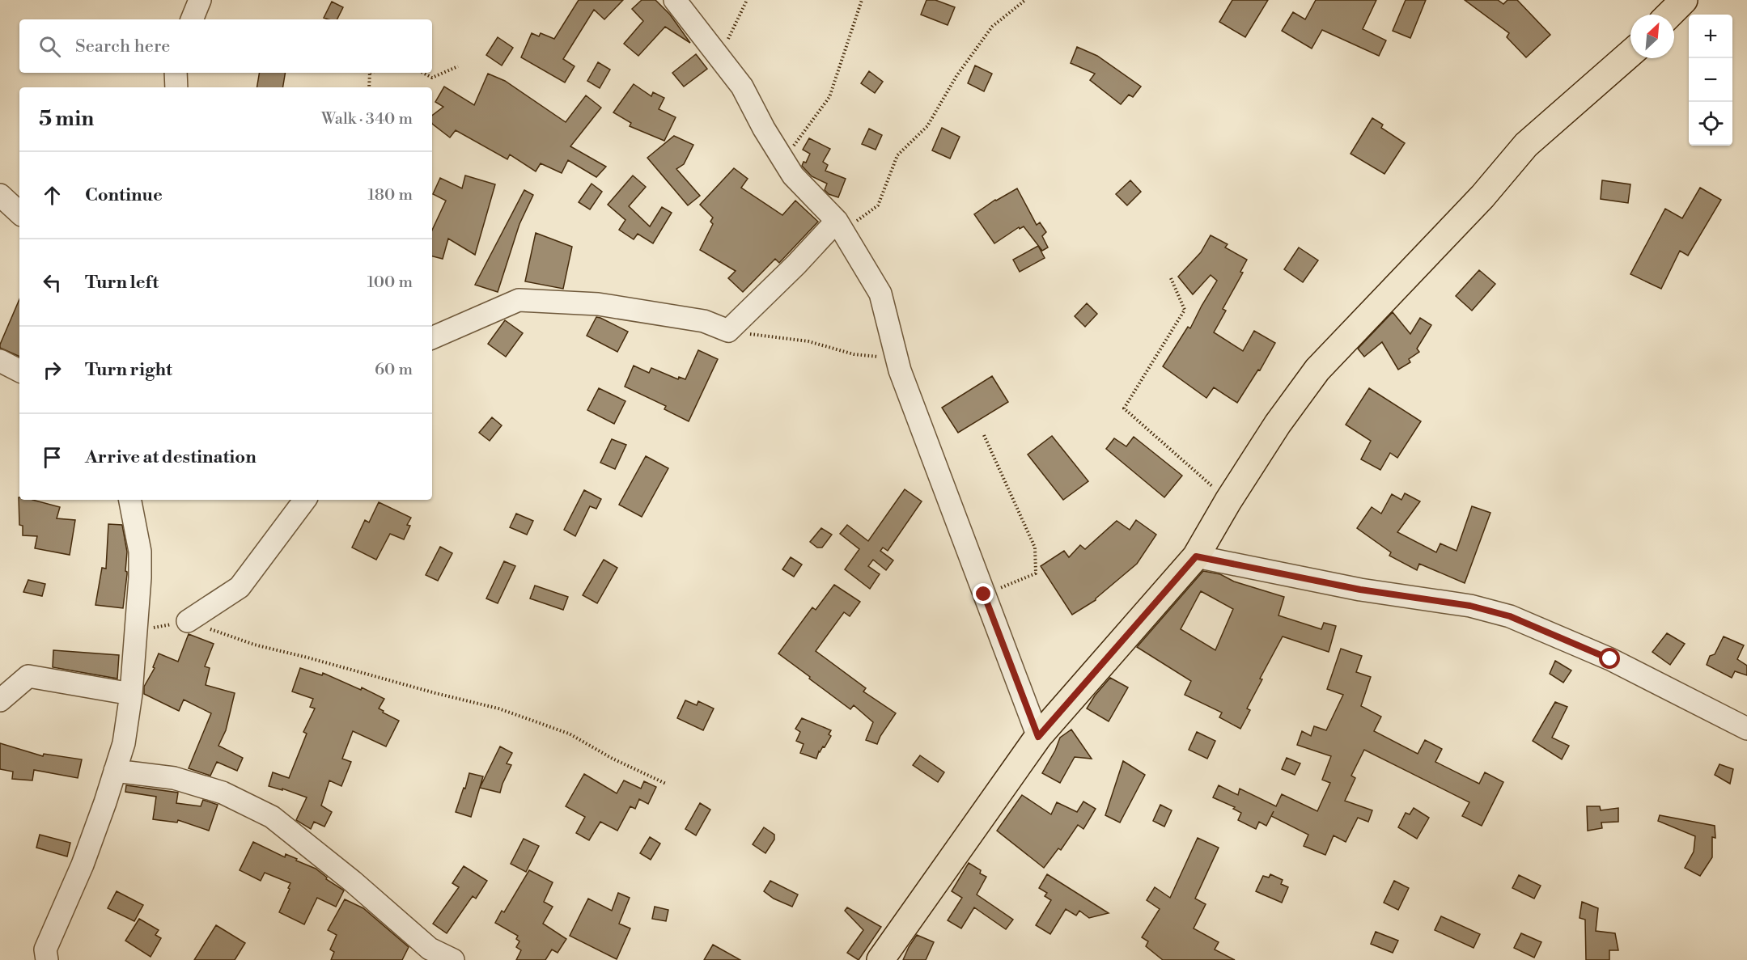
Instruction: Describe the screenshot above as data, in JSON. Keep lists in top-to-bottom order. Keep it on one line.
{"north":"top right","page":{"map_buttons":["+","−"],"search":"Search here","heading":["5 min","Walk · 340 m"],"list":[["Continue","180 m"],["Turn left","100 m"],["Turn right","60 m"],"Arrive at destination"]}}
